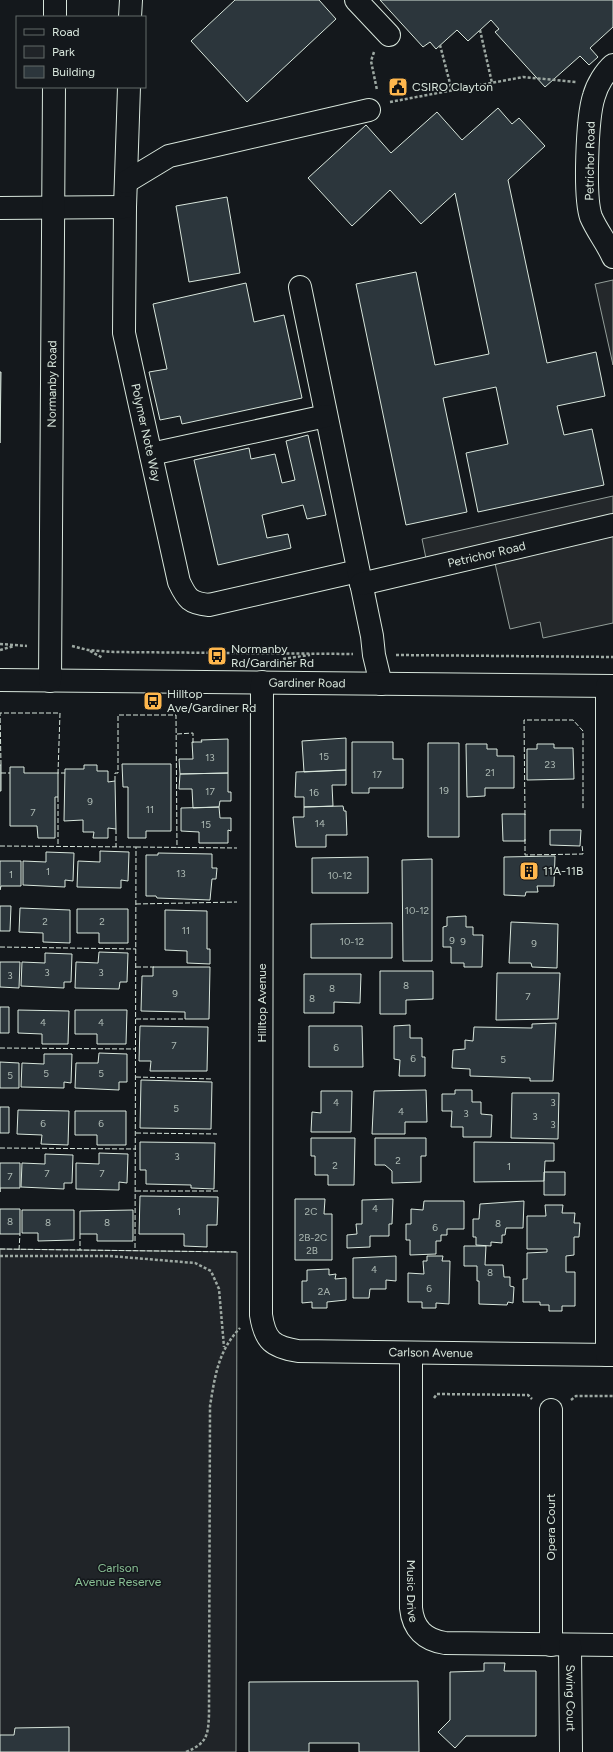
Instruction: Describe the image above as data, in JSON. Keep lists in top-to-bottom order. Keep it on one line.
{"streets":{"street":["Petrichor Road","Normanby Road","Polymer Note Way","Gardiner Road","Hilltop Avenue","Carlson Avenue","Opera Court","Music Drive","Swing Court"]},"crossings":[["Petrichor Road","Polymer Note Way"],["Normanby Road","Gardiner Road"],["Gardiner Road","Hilltop Avenue"],["Hilltop Avenue","Carlson Avenue"],["Carlson Avenue","Music Drive"],["Opera Court","Music Drive"],["Opera Court","Swing Court"],["Music Drive","Swing Court"]],"parks":["Carlson Avenue Reserve"],"places":{"public building":["CSIRO Clayton"],"bus stop":["Normanby Rd/Gardiner Rd","Hilltop Ave/Gardiner Rd"],"building":["11A-11B"]},"house_numbers":["15","13","23","21","17","19","17","16","9","11","7","14","15","1","13","1","10-12","10-12","2","2","11","9","10-12","9","9","3","3","3","8","8","9","7","8","4","4","7","6","6","5","5","5","5","4","3","5","4","3","3","6","6","3","3","2","2","1","7","7","7","4","1","2C","8","8","8","8","6","2B-2C","2B","4","8","6","2A"],"legend":["Road","Park","Building"]}
